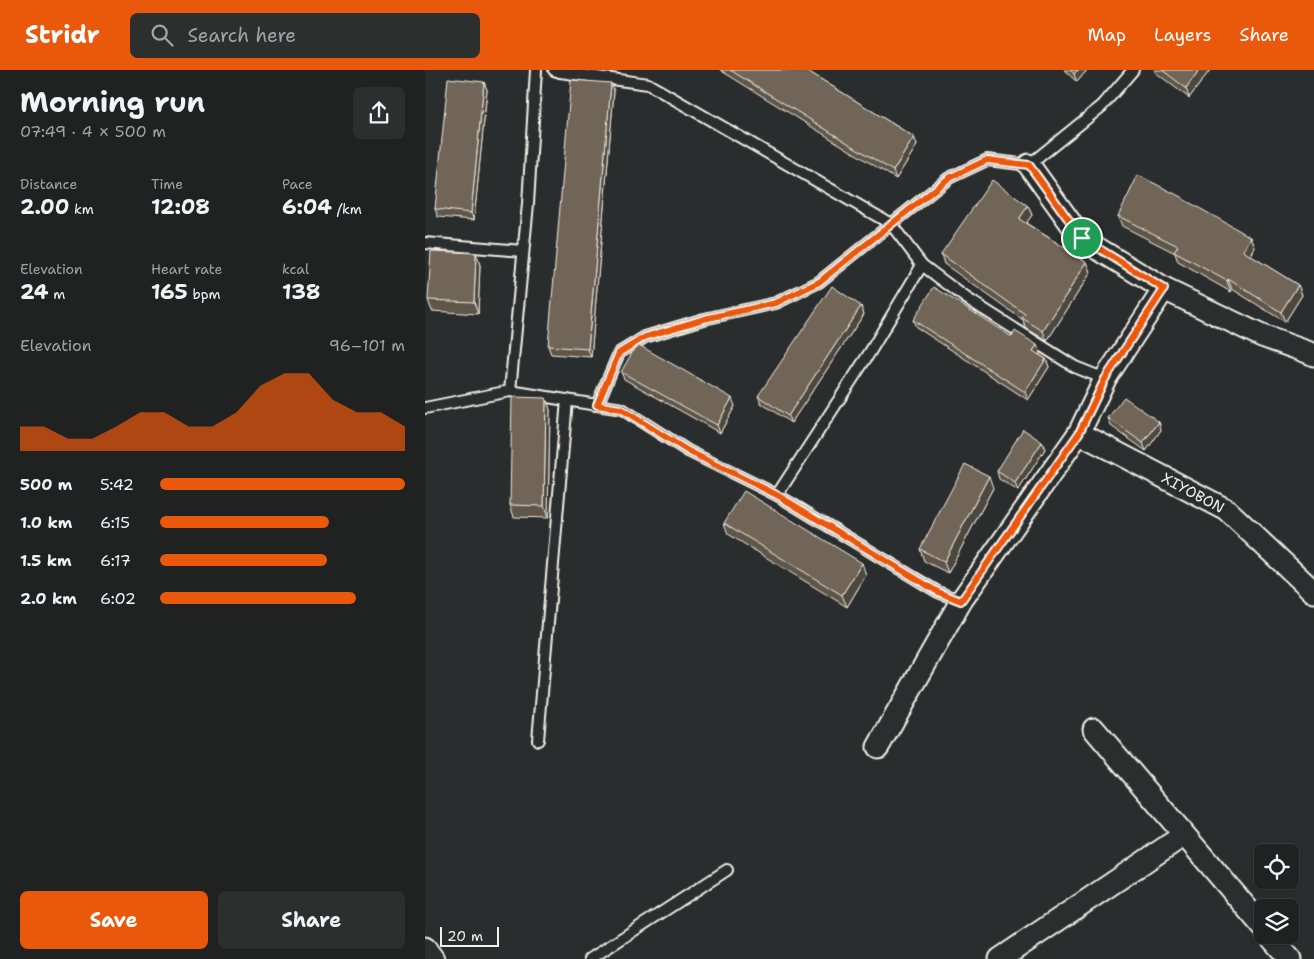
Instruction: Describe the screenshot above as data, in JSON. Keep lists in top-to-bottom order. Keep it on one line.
{"streets":{"street":["XIYOBON"]},"scale_bar":"20 m","page":{"header":"Stridr","search":"Search here","nav":["Map","Layers","Share"],"heading":["Morning run","07:49 · 4 × 500 m"],"stats":[["Distance","2.00 km"],["Time","12:08"],["Pace","6:04 /km"],["Elevation","24 m"],["Heart rate","165 bpm"],["kcal","138"]],"chart":["Elevation","96–101 m"],"list":[{"name":"500 m","note":"5:42"},{"name":"1.0 km","note":"6:15"},{"name":"1.5 km","note":"6:17"},{"name":"2.0 km","note":"6:02"}],"buttons":["Save","Share"],"scale":"20 m"}}
